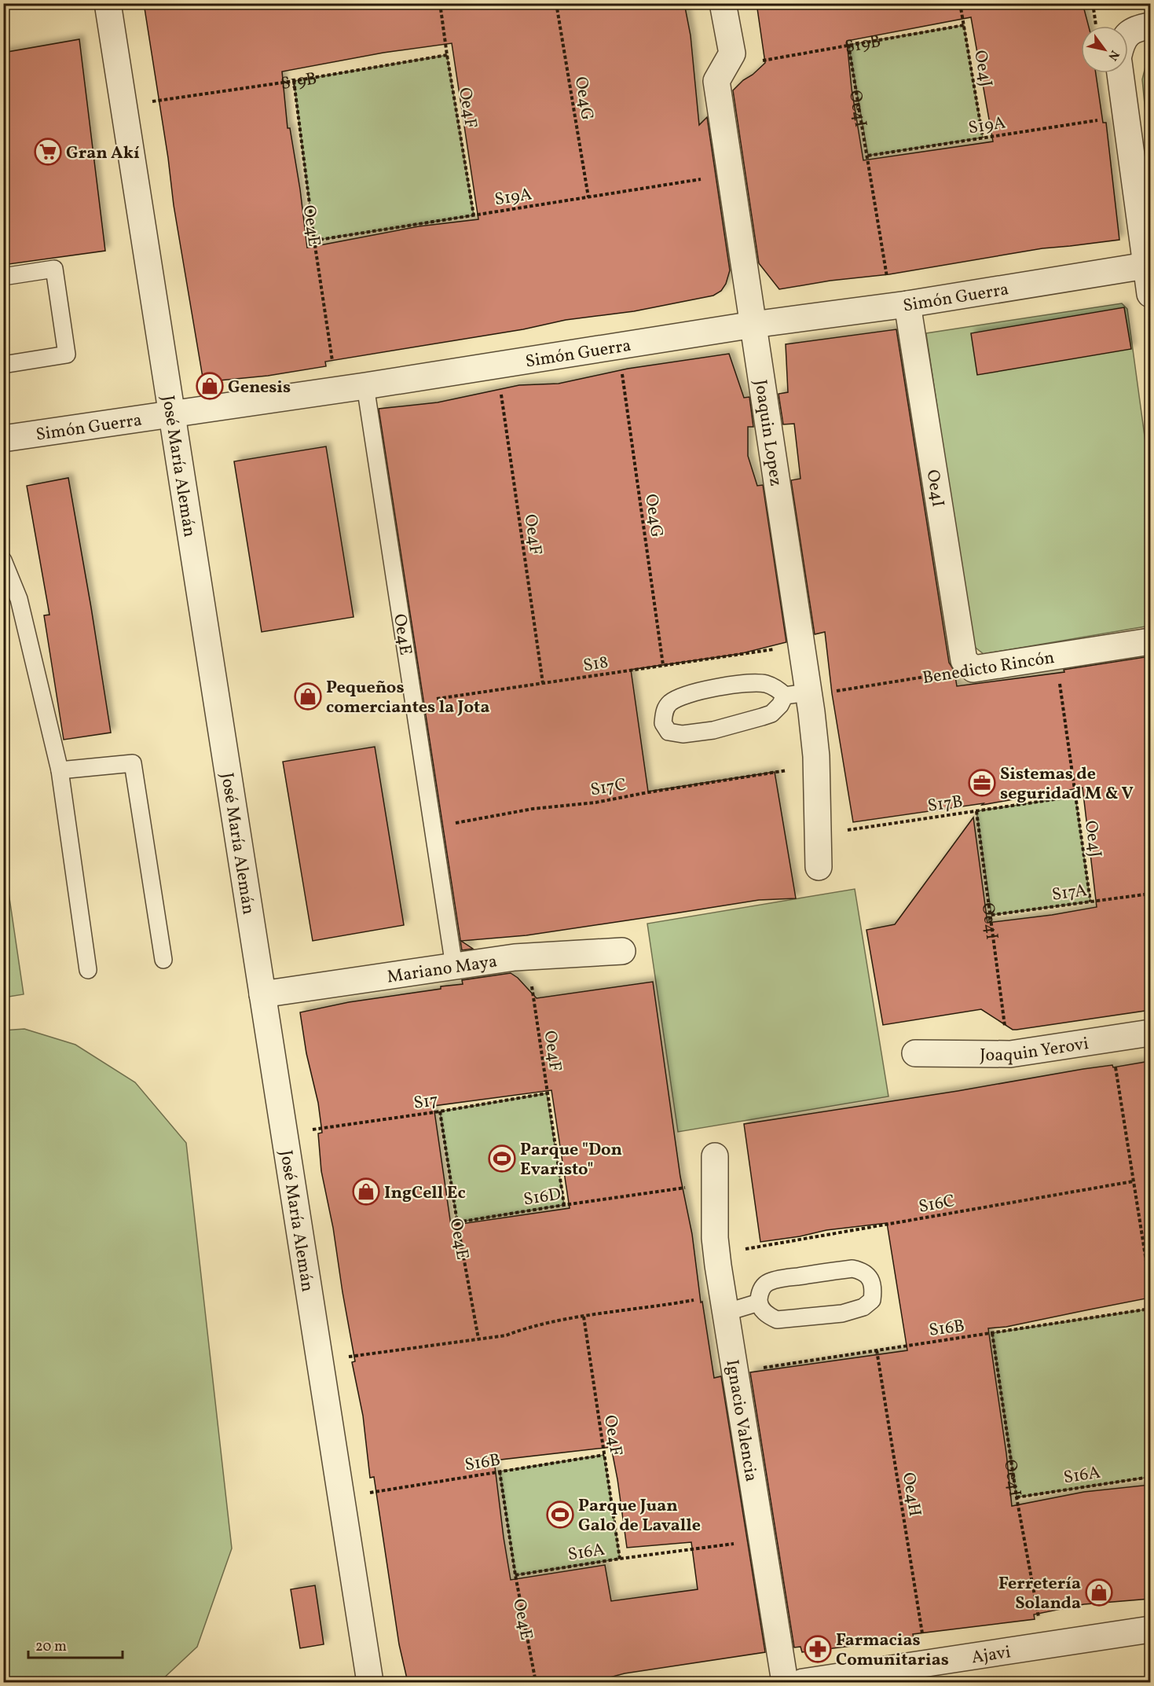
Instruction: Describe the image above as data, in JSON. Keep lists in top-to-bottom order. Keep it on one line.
{"streets":{"street":["Oe4I","Simón Guerra","Joaquin Lopez","José María Alemán","Benedicto Rincón","Mariano Maya","Joaquin Yerovi","Ignacio Valencia","Ajavi"],"lane":["Oe4E"],"path":["S19B","Oe4J","Oe4G","Oe4F","S19A","S18","S17C","S17B","S17A","S17","S16D","S16C","S16B","S16A","Oe4H"]},"crossings":[["S19B","Oe4J"],["S19B","Oe4F"],["S19B","Oe4I"],["S19B","Oe4E"],["Oe4J","S19A"],["Oe4J","S17B"],["Oe4J","S17A"],["Oe4G","S19A"],["Oe4G","S18"],["Oe4F","S19A"],["Oe4F","S18"],["Oe4F","S17"],["Oe4F","S16D"],["Oe4F","S16B"],["Oe4F","S16A"],["Oe4I","S19A"],["Oe4I","Simón Guerra"],["Oe4I","Benedicto Rincón"],["Oe4I","S17B"],["Oe4I","S17A"],["Oe4I","S16B"],["Oe4I","S16A"],["S19A","Oe4E"],["Oe4E","Simón Guerra"],["Oe4E","S18"],["Oe4E","S17C"],["Oe4E","Mariano Maya"],["Oe4E","S17"],["Oe4E","S16D"],["Oe4E","S16B"],["Oe4E","S16A"],["Simón Guerra","Joaquin Lopez"],["Simón Guerra","José María Alemán"],["José María Alemán","Mariano Maya"],["S16B","Oe4H"]],"places":{"supermarket":["Gran Akí"],"shop":["Genesis","Pequeños comerciantes la Jota","IngCell Ec","Ferretería Solanda"],"office":["Sistemas de seguridad M & V"],"sports":["Parque \"Don Evaristo\"","Parque Juan Galo de Lavalle"],"pharmacy":["Farmacias Comunitarias"]},"scale_bar":"20 m","north":"bottom right"}
